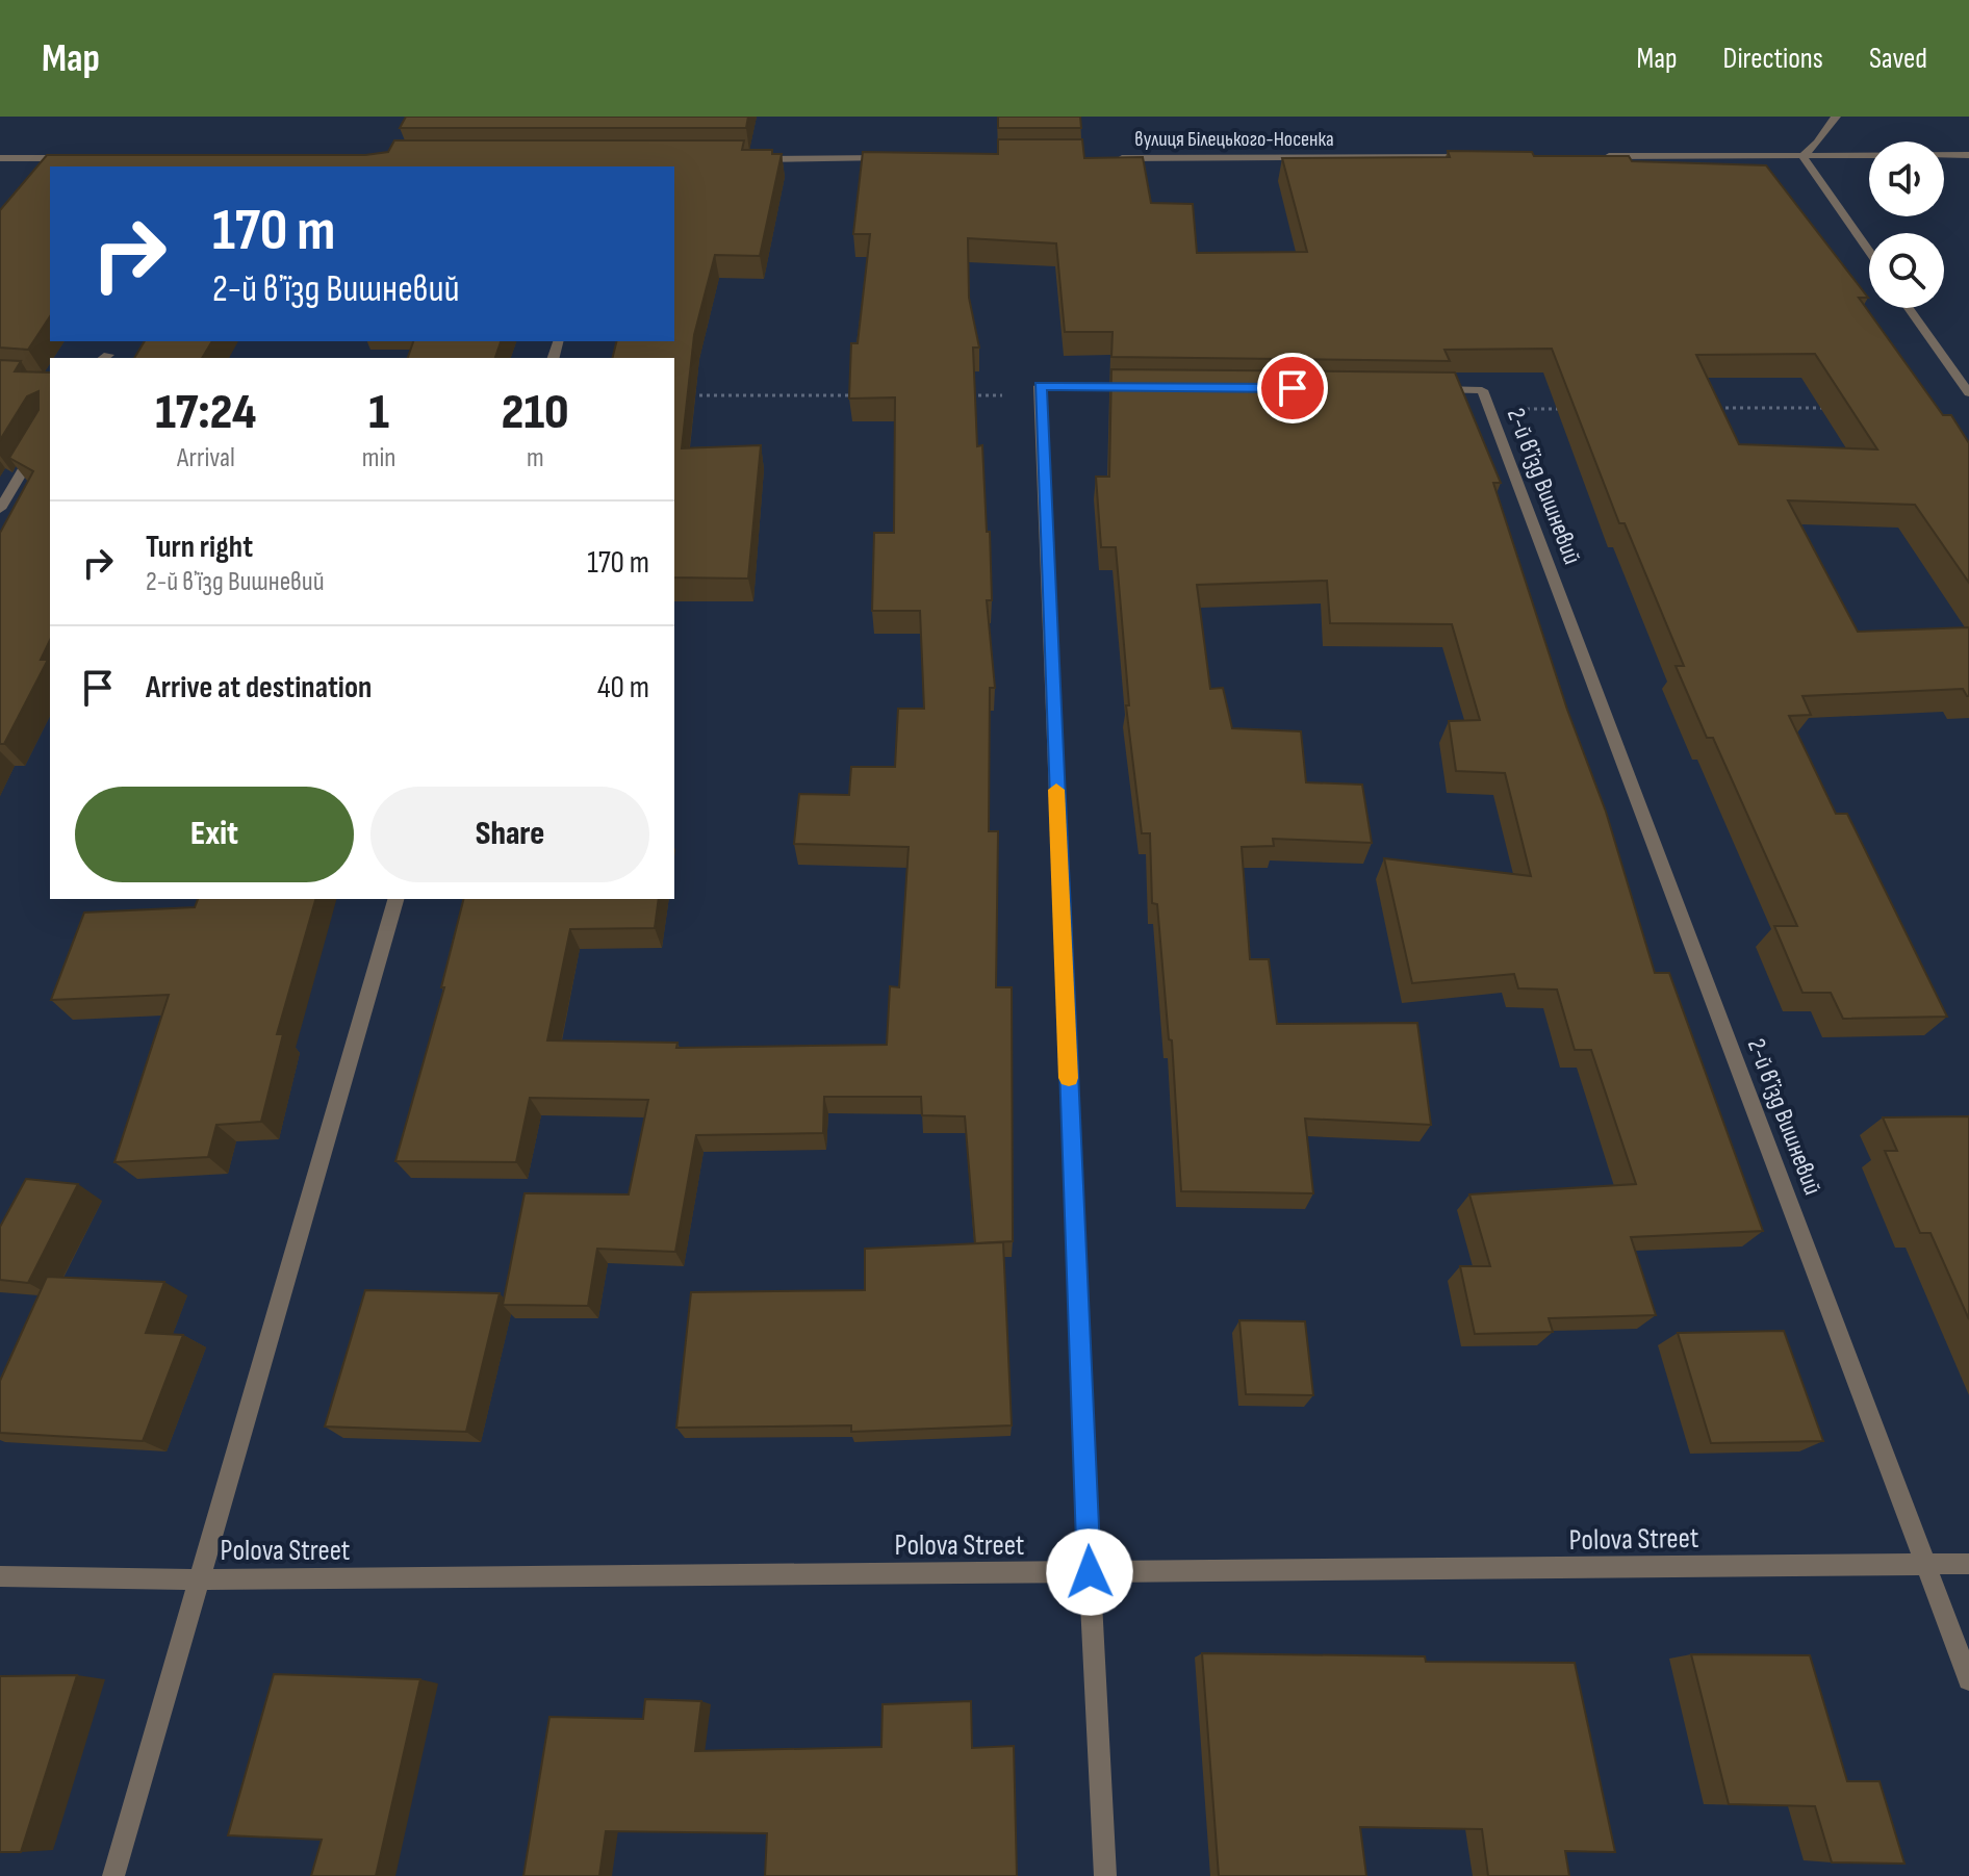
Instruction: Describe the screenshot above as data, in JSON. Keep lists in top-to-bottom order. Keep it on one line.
{"streets":{"street":["вулиця Білецького-Носенка","2-й вʼїзд Вишневий","Polova Street"]},"crossings":[["2-й вʼїзд Вишневий","Polova Street"]],"page":{"header":"Map","nav":["Map","Directions","Saved"],"turn":["170 m","2-й вʼїзд Вишневий"],"eta":["17:24","Arrival","1","min","210","m"],"list":[{"name":"Turn right","note":"2-й вʼїзд Вишневий","value":"170 m"},{"name":"Arrive at destination","value":"40 m"}],"buttons":["Exit","Share"]}}
